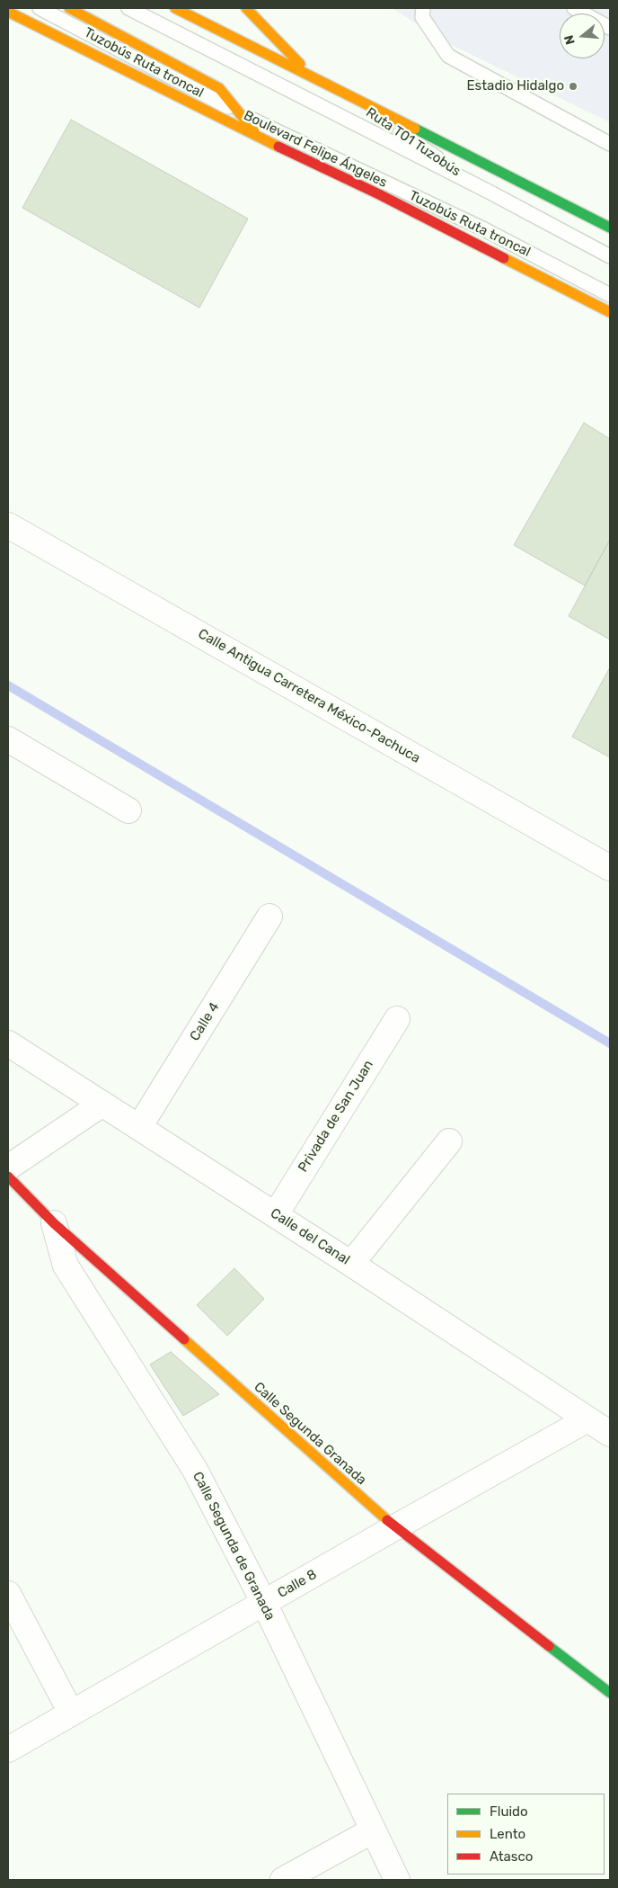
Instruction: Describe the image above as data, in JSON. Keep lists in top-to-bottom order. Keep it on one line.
{"streets":{"main road":["Boulevard Felipe Ángeles","Calle Segunda Granada"],"street":["Calle Antigua Carretera México-Pachuca","Calle 4","Privada de San Juan","Calle del Canal","Calle Segunda de Granada","Calle 8"],"lane":["Tuzobús Ruta troncal","Ruta T01 Tuzobús"]},"crossings":[["Calle 4","Calle del Canal"],["Privada de San Juan","Calle del Canal"],["Calle del Canal","Calle 8"],["Calle Segunda Granada","Calle Segunda de Granada"],["Calle Segunda Granada","Calle 8"],["Calle Segunda de Granada","Calle 8"]],"places":["Estadio Hidalgo"],"legend":["Fluido","Lento","Atasco"],"north":"left"}
